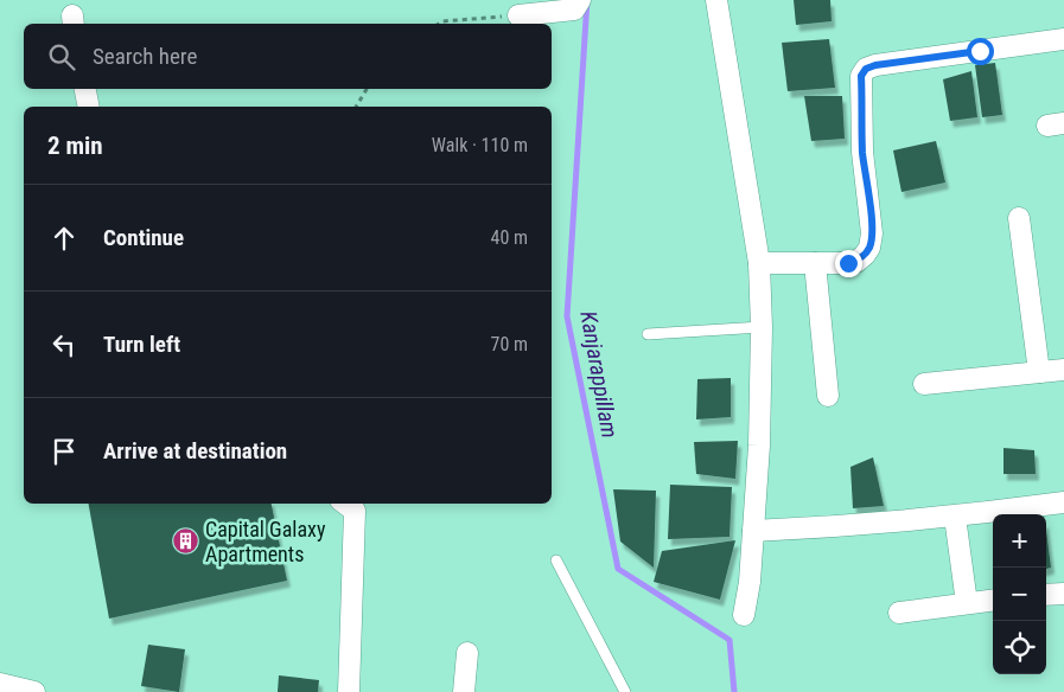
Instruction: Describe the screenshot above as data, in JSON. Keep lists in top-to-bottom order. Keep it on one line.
{"water":["Kanjarappillam"],"places":{"building":["Capital Galaxy Apartments"]},"page":{"search":"Search here","heading":["2 min","Walk · 110 m"],"list":[["Continue","40 m"],["Turn left","70 m"],"Arrive at destination"],"map_buttons":["+","−"]}}
